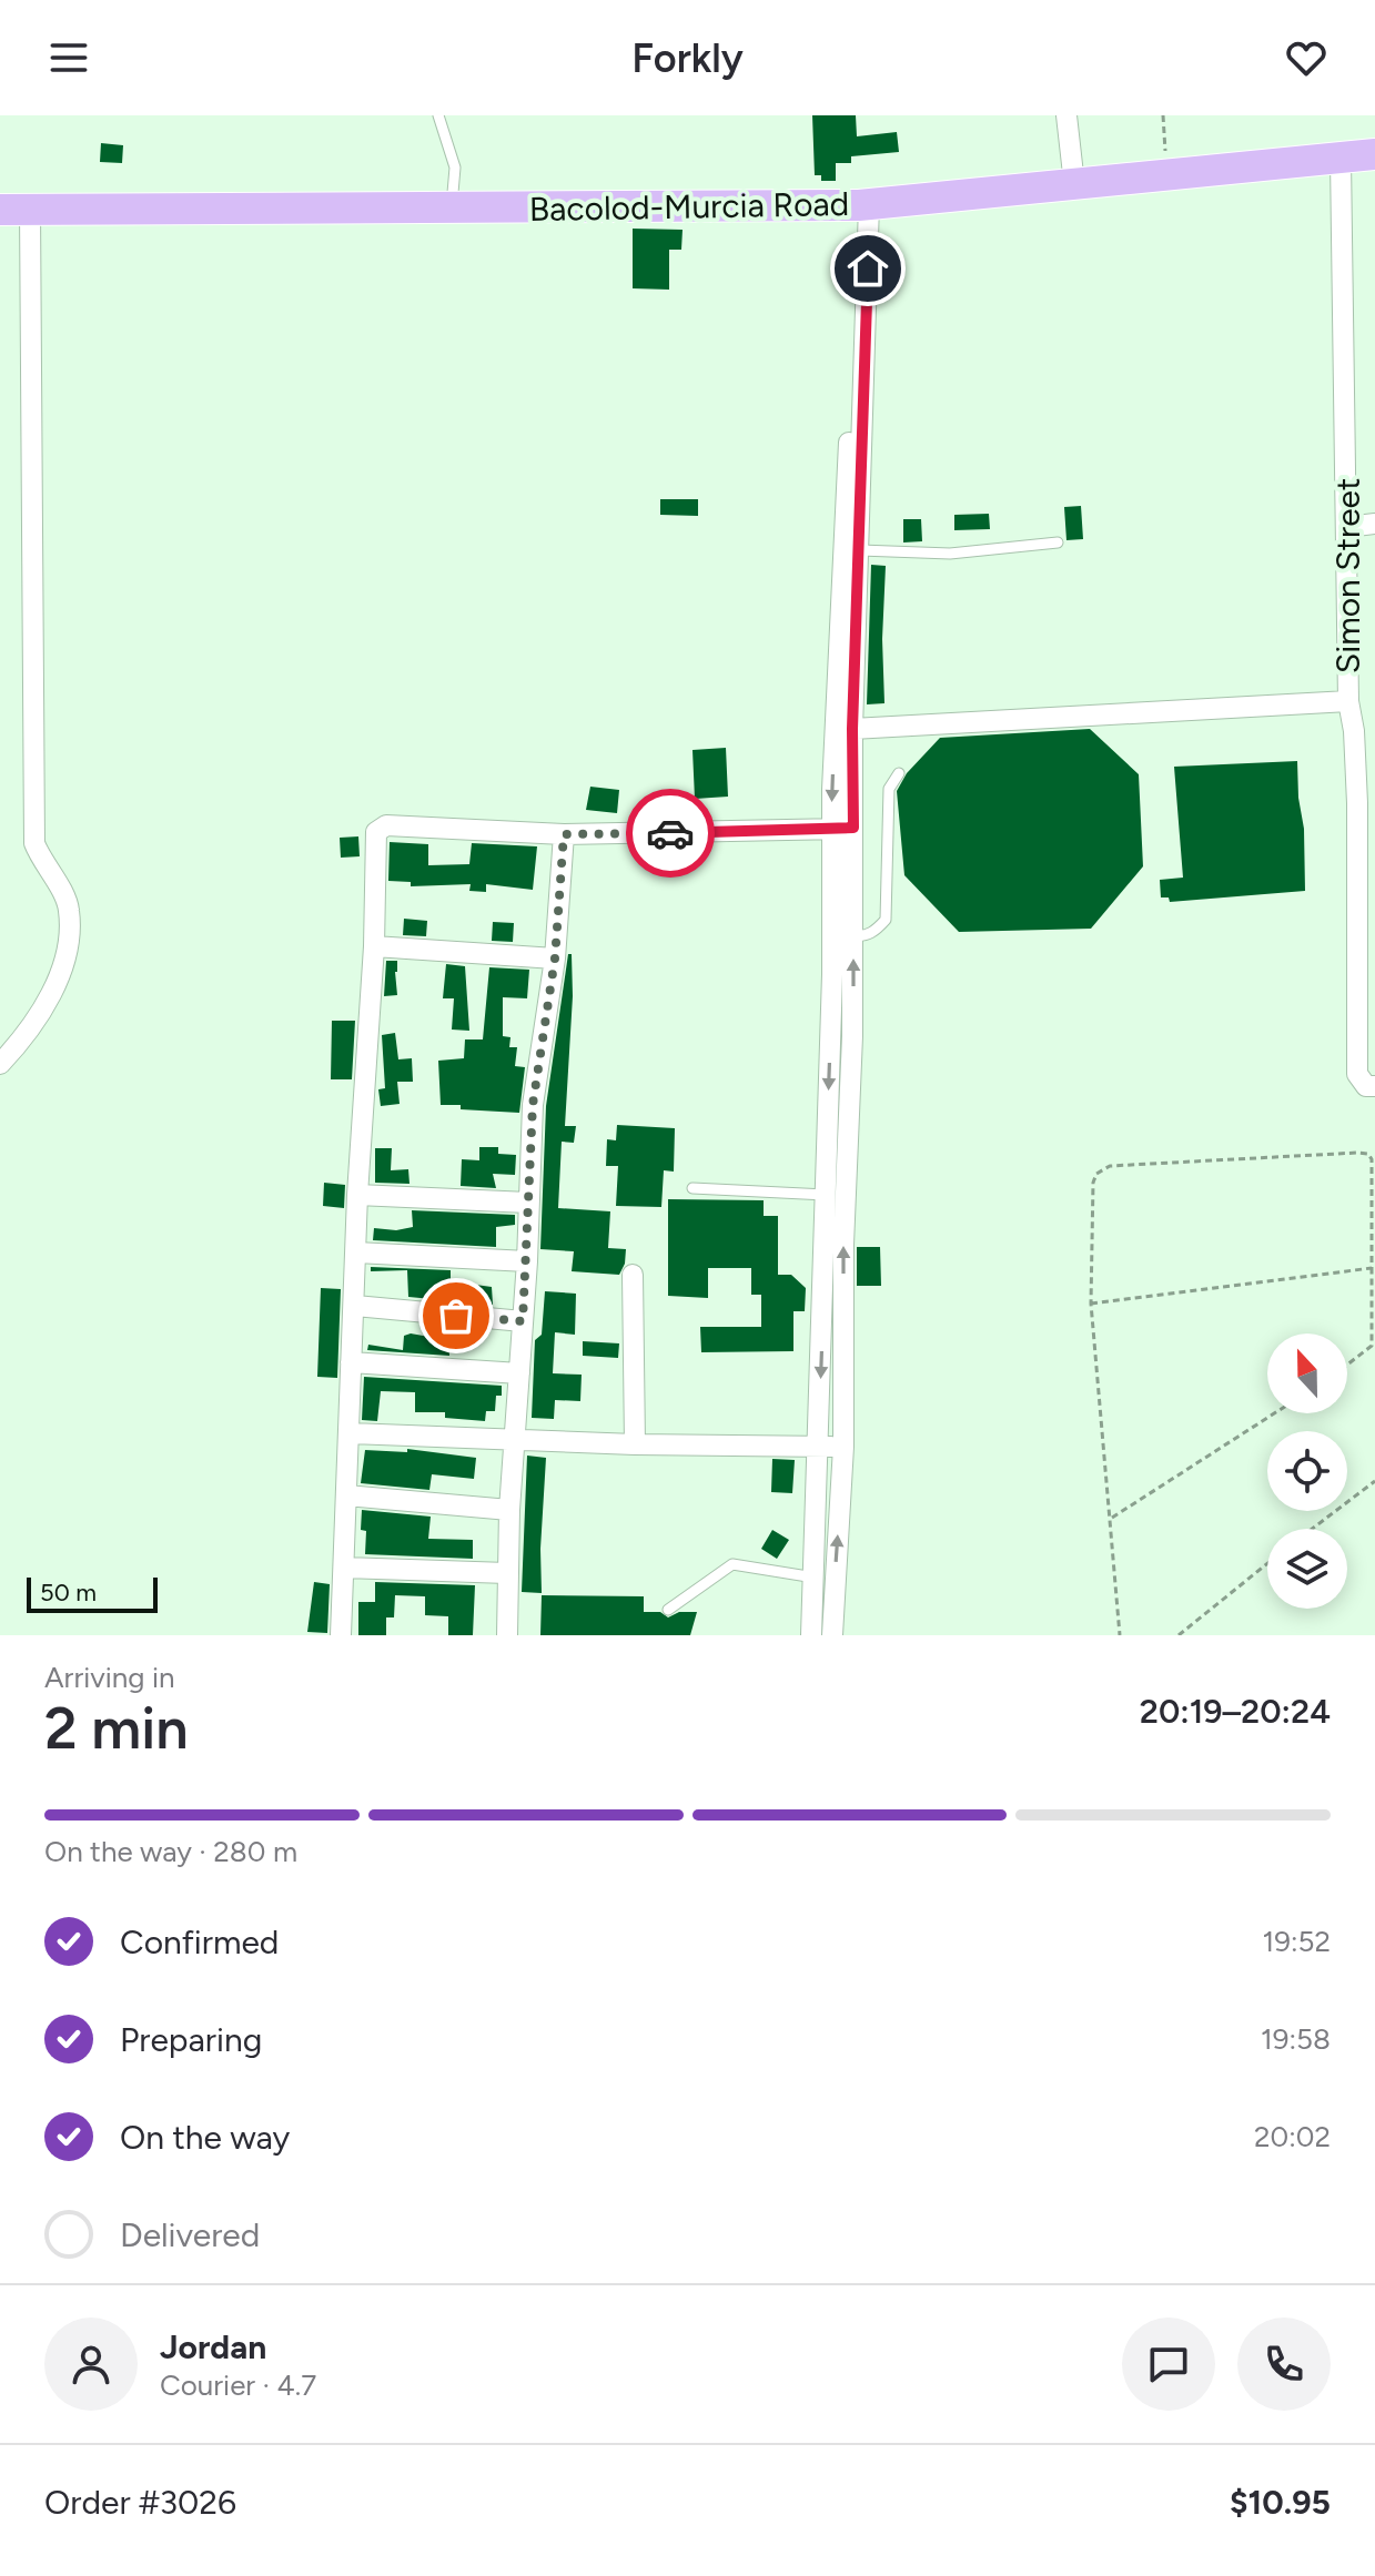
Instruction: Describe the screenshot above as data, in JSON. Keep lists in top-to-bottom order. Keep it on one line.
{"streets":{"main road":["Bacolod-Murcia Road"],"street":["Simon Street"]},"crossings":[["Bacolod-Murcia Road","Simon Street"]],"scale_bar":"50 m","north":"top","page":{"header":"Forkly","scale":"50 m","heading":["2 min","Arriving in","20:19–20:24"],"panel":["Jordan","Courier · 4.7","Order #3026","$10.95"],"bar":"On the way · 280 m","list":[["Confirmed","19:52"],["Preparing","19:58"],["On the way","20:02"],"Delivered"]}}
